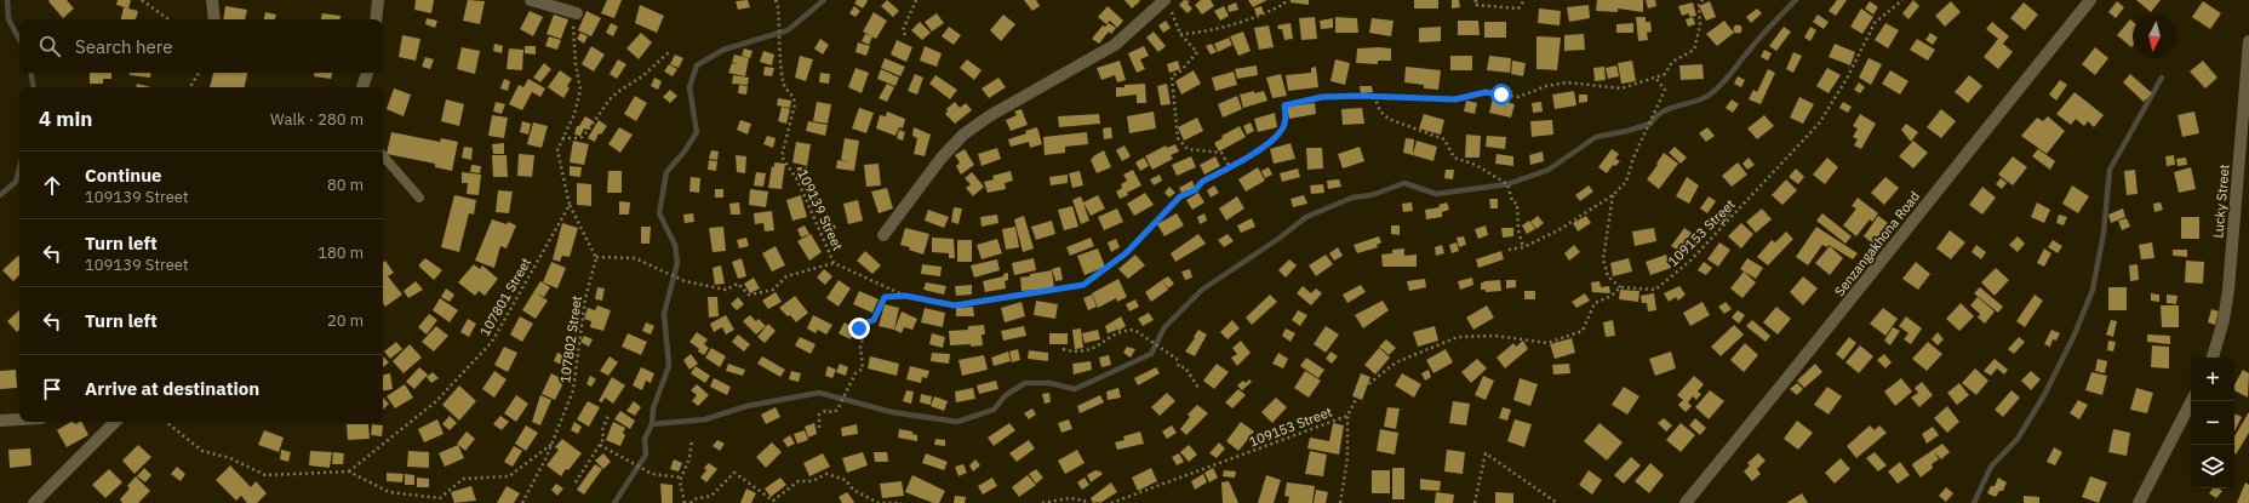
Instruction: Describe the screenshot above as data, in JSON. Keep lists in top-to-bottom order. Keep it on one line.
{"streets":{"street":["Lucky Street","Senzangakhona Road"],"path":["109139 Street","109153 Street","107801 Street","107802 Street"]},"north":"bottom","page":{"search":"Search here","heading":["4 min","Walk · 280 m"],"list":[["Continue","109139 Street","80 m"],["Turn left","109139 Street","180 m"],["Turn left","20 m"],"Arrive at destination"],"map_buttons":["+","−"]}}
